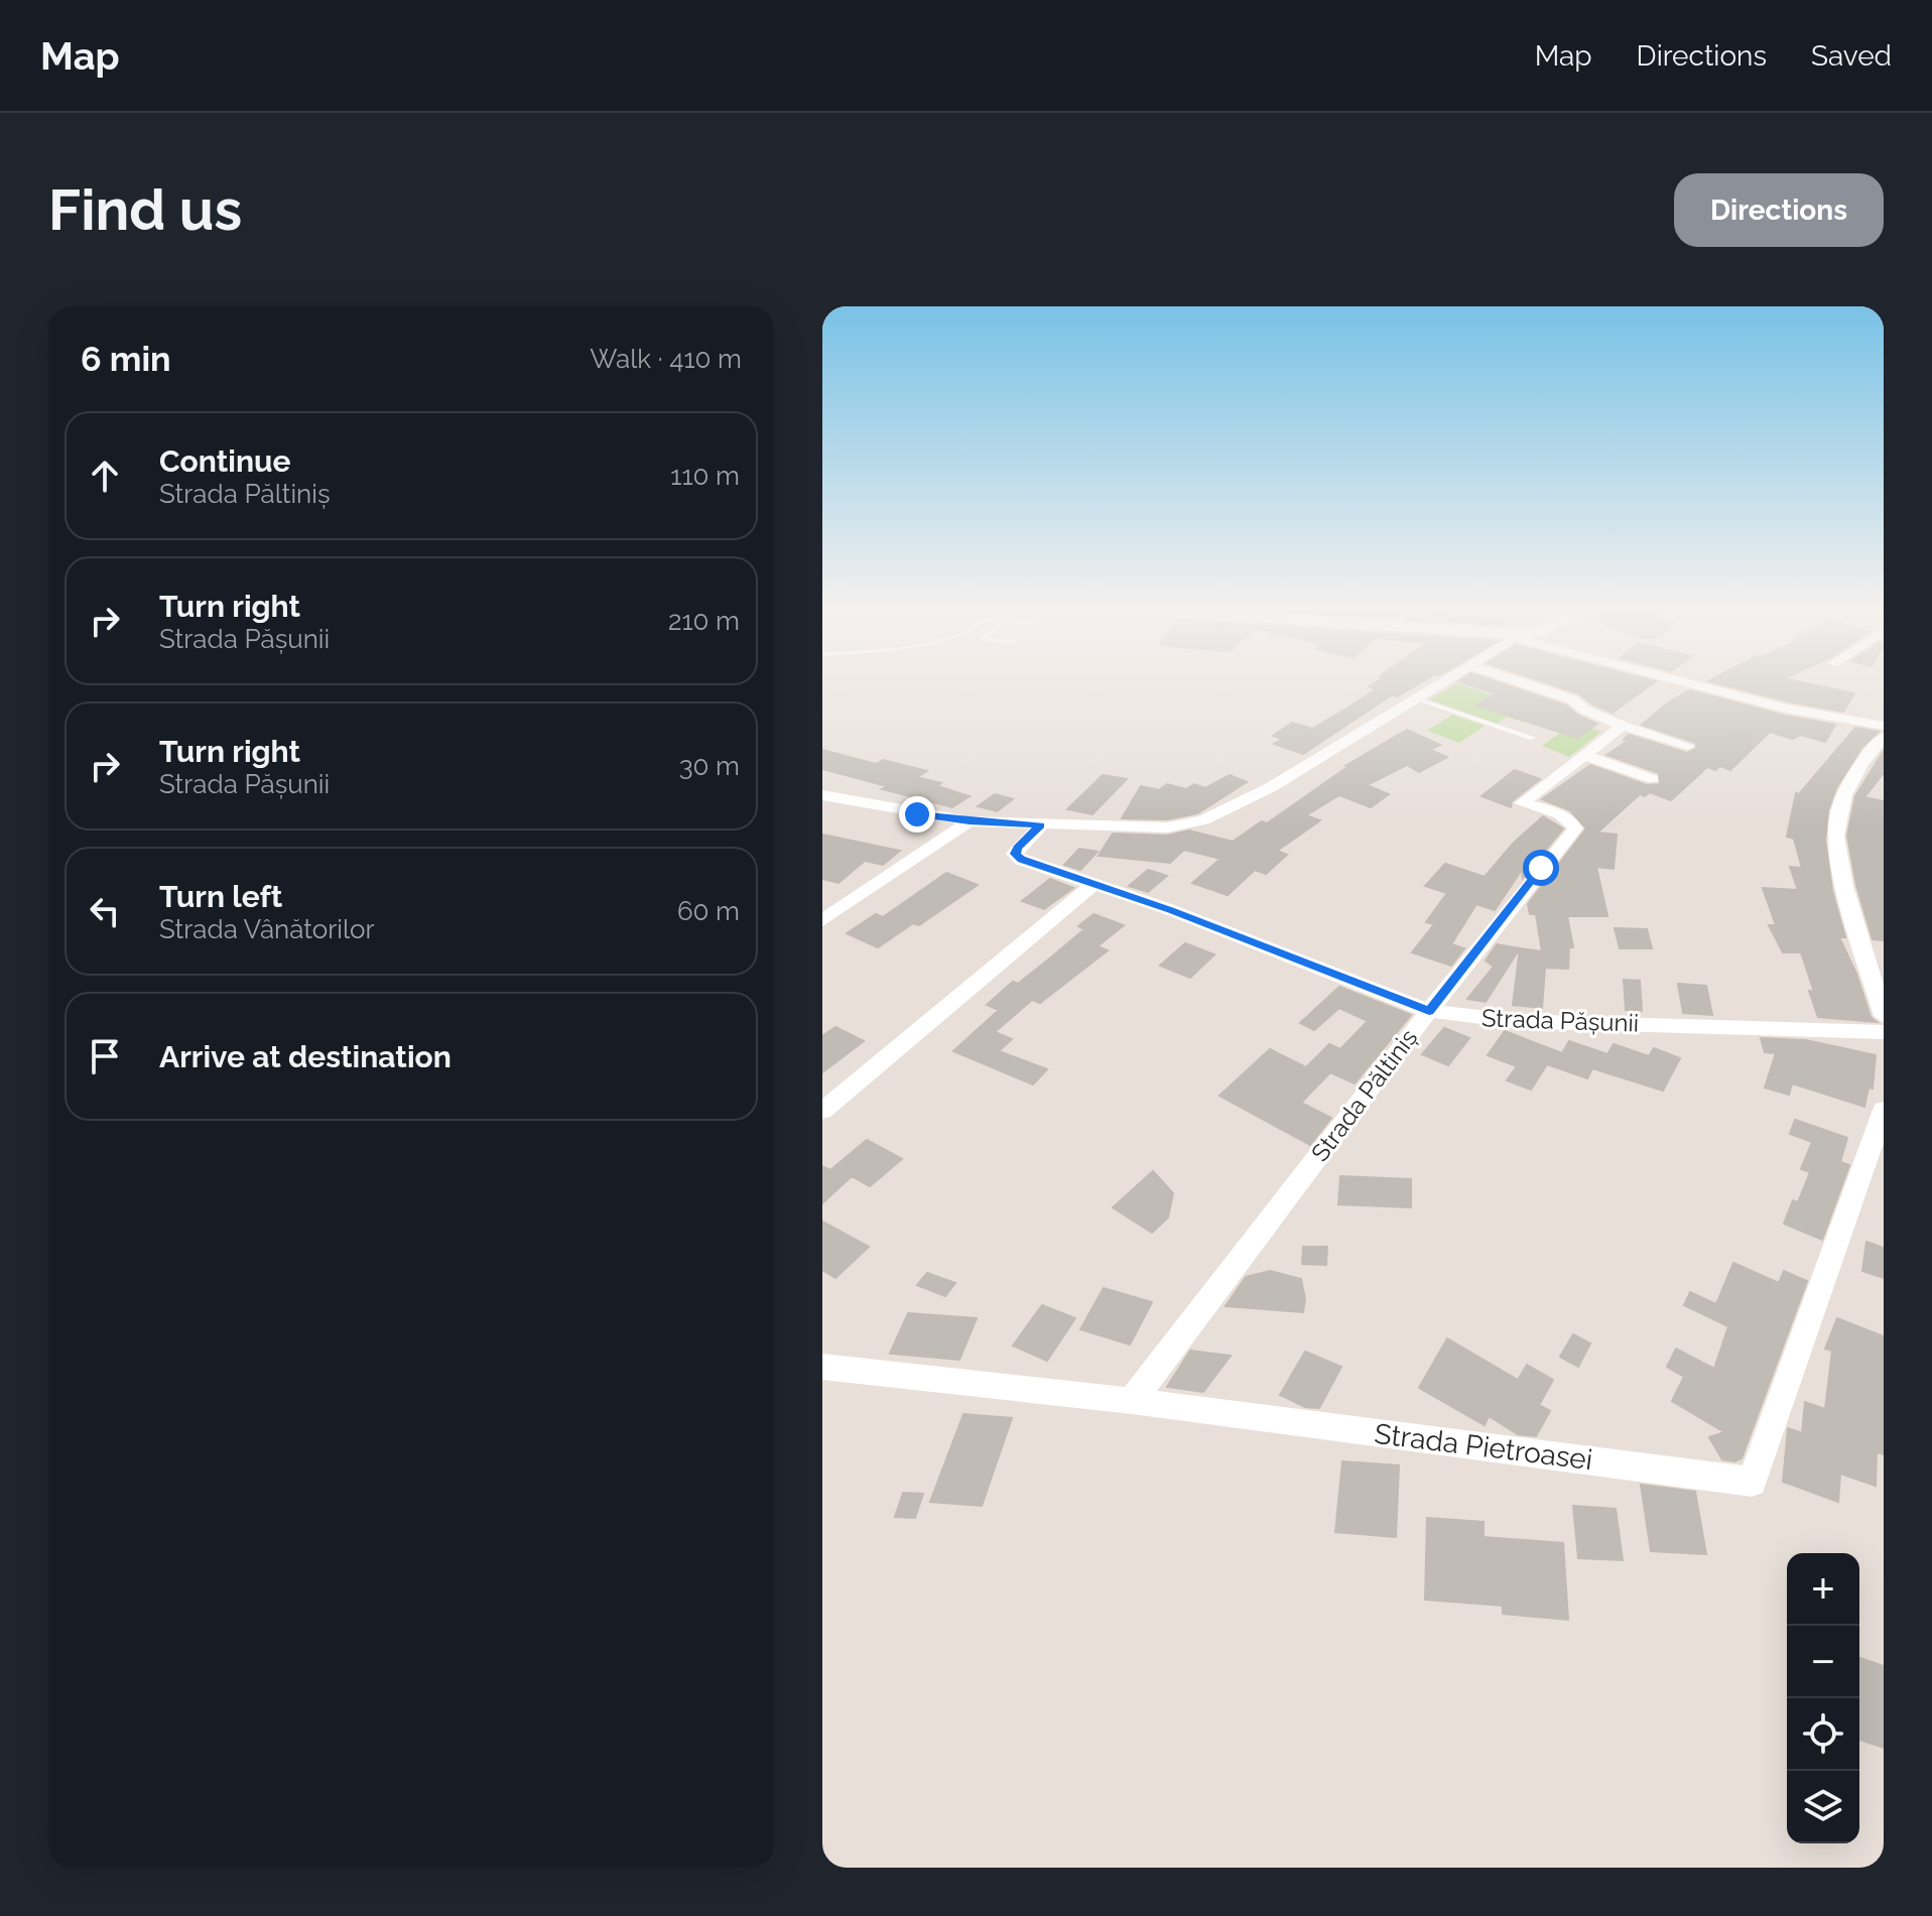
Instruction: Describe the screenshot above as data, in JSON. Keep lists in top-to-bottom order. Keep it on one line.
{"streets":{"street":["Strada Pășunii","Strada Păltiniș","Strada Pietroasei"]},"crossings":[["Strada Pășunii","Strada Păltiniș"],["Strada Păltiniș","Strada Pietroasei"]],"page":{"header":"Map","nav":["Map","Directions","Saved"],"buttons":"Directions","title":"Find us","heading":["6 min","Walk · 410 m"],"list":[["Continue","Strada Păltiniș","110 m"],["Turn right","Strada Pășunii","210 m"],["Turn right","Strada Pășunii","30 m"],["Turn left","Strada Vânătorilor","60 m"],"Arrive at destination"],"map_buttons":["+","−"]}}
